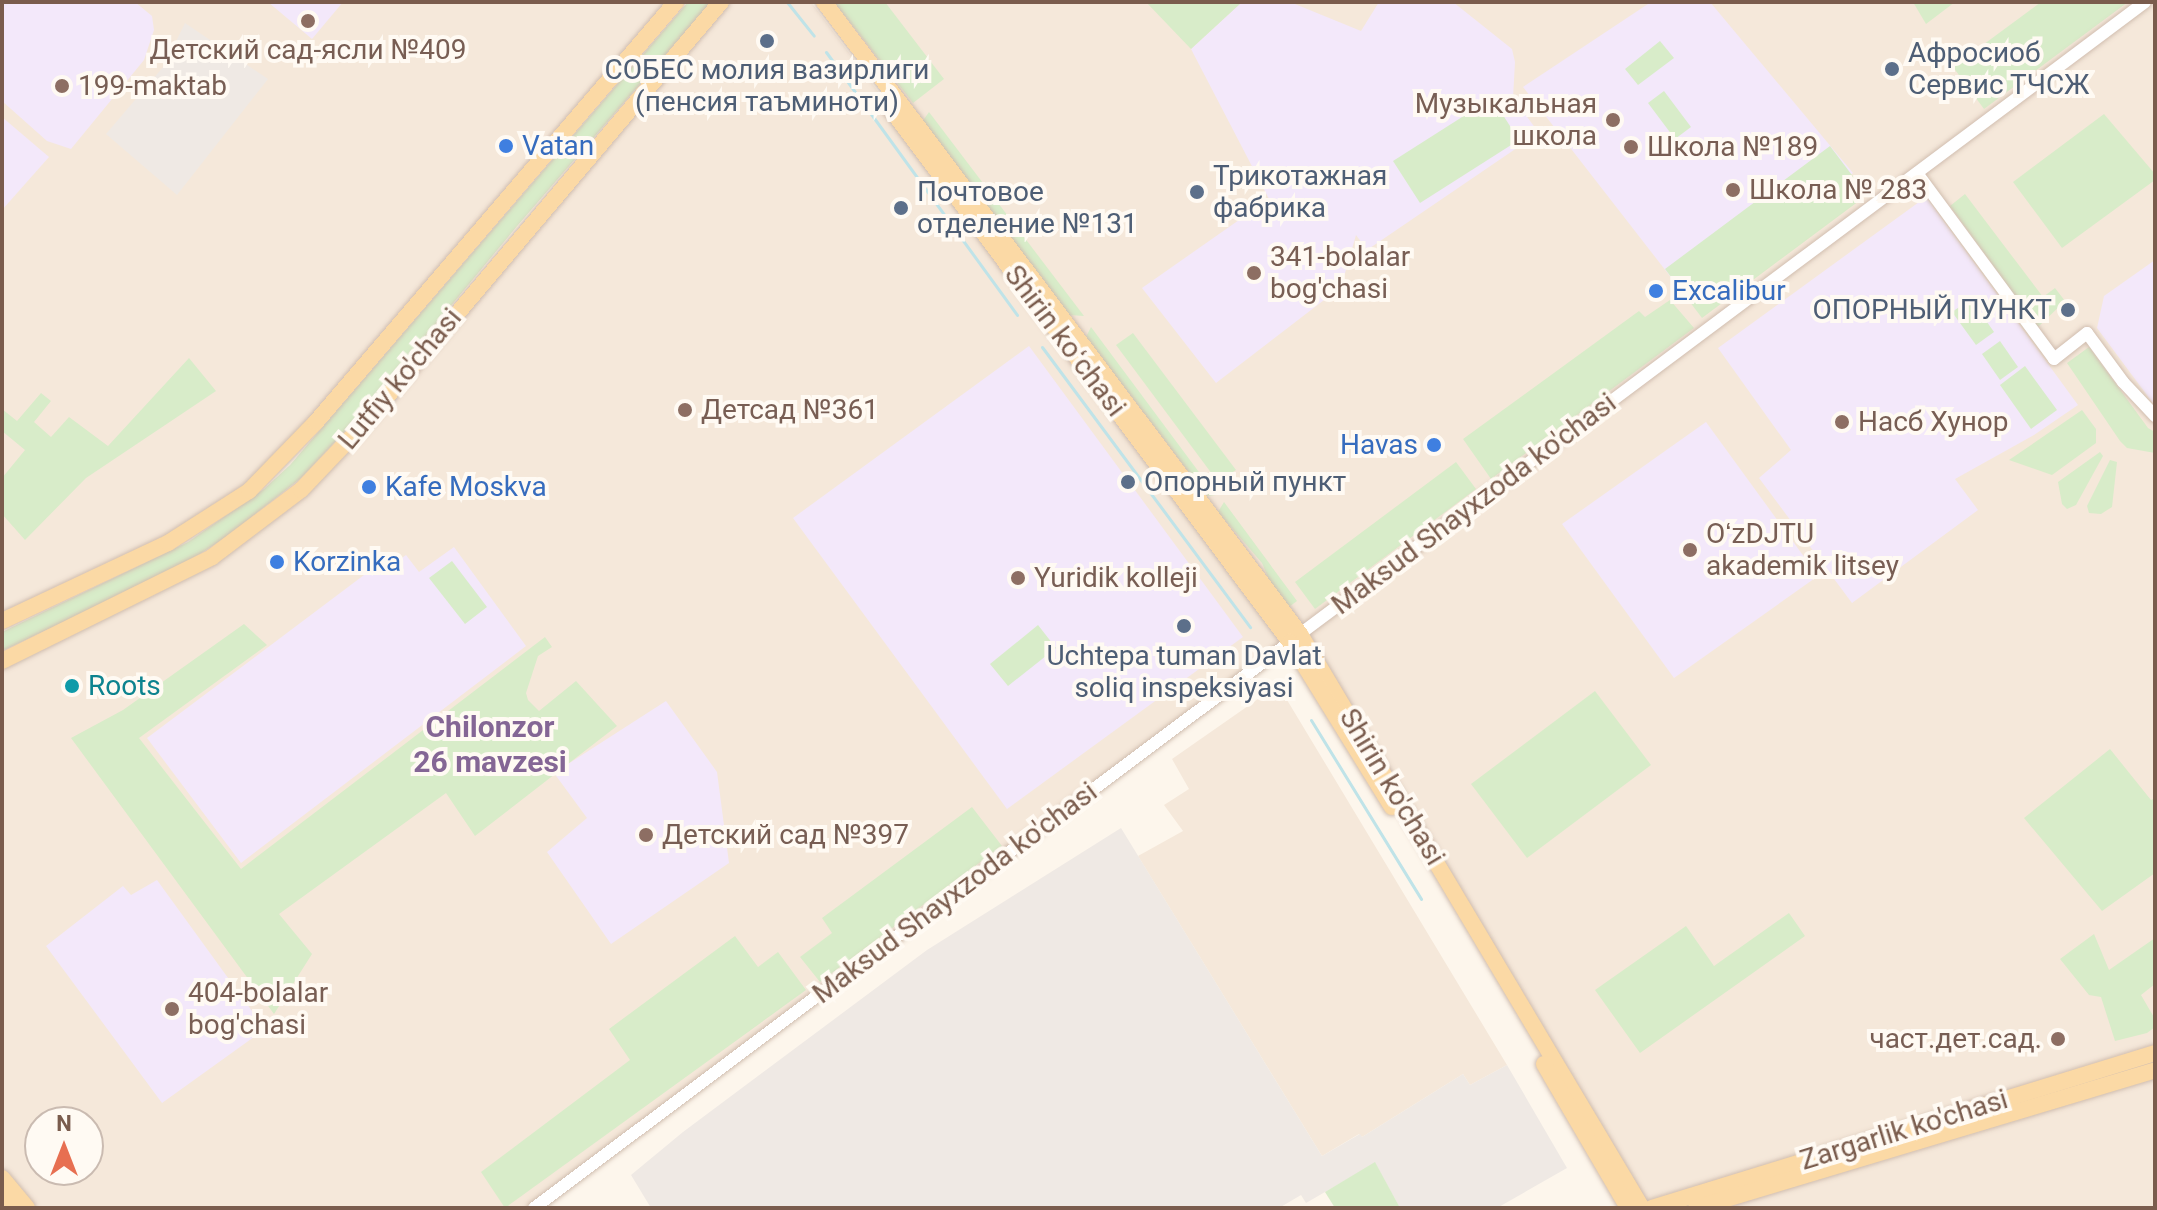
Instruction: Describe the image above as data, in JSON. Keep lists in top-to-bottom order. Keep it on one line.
{"streets":{"main road":["Lutfiy ko'chasi","Shirin ko'chasi","Zargarlik ko'chasi"],"street":["Maksud Shayxzoda ko'chasi"]},"crossings":[["Maksud Shayxzoda ko'chasi","Shirin ko'chasi"]],"districts":["Chilonzor 26 mavzesi"],"places":["Детский сад-ясли №409","СОБЕС молия вазирлиги (пенсия таъминоти)","Афросиоб Сервис ТЧСЖ","199-maktab","Музыкальная школа","Vatan","Школа №189","Школа № 283","Трикотажная фабрика","Почтовое отделение №131","341-bolalar bog'chasi","Excalibur","ОПОРНЫЙ ПУНКТ","Детсад №361","Насб Хунор","Havas","Опорный пункт","Kafe Moskva","OʻzDJTU akademik litsey","Korzinka","Yuridik kolleji","Uchtepa tuman Davlat soliq inspeksiyasi","Roots","Детский сад №397","404-bolalar bog'chasi","част.дет.сад."],"north":"top"}
